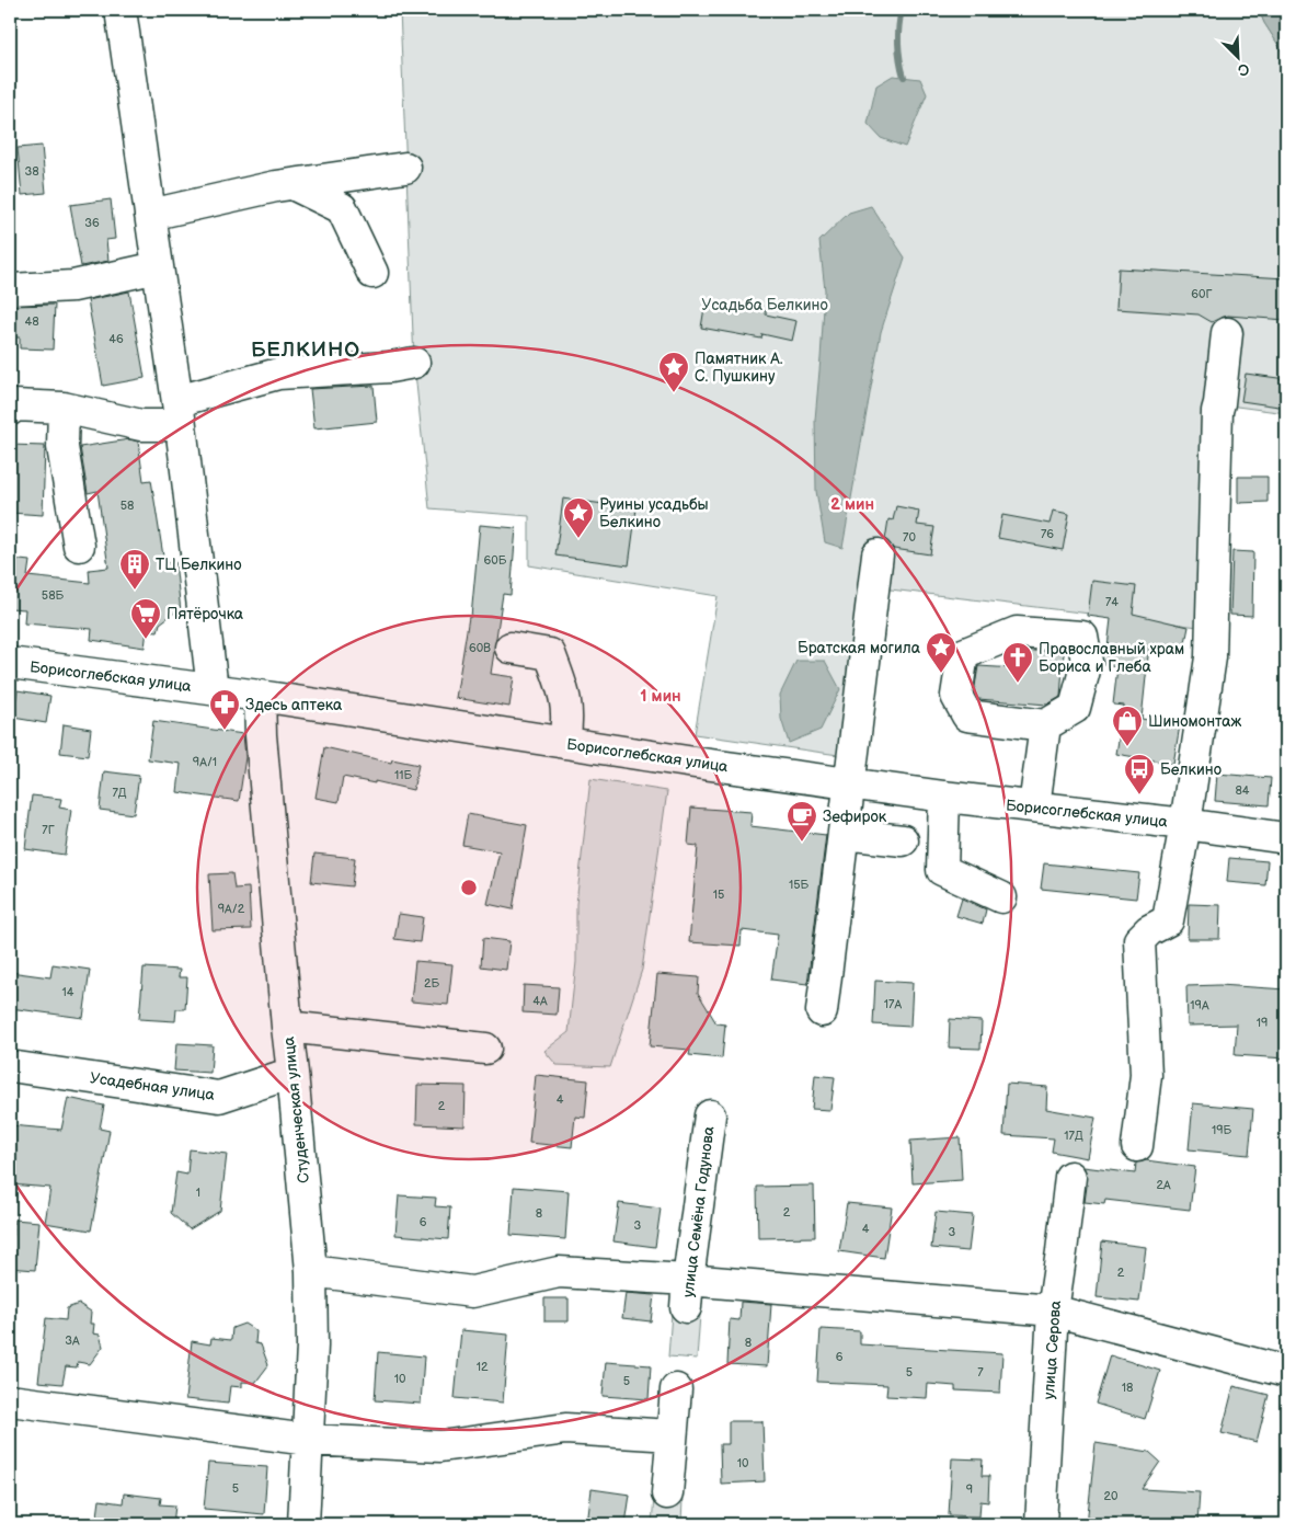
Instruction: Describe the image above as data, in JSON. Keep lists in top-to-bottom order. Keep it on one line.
{"streets":{"street":["Борисоглебская улица","Усадебная улица","Студенческая улица","улица Семёна Годунова","улица Серова"]},"crossings":[["Борисоглебская улица","Студенческая улица"],["Усадебная улица","Студенческая улица"]],"districts":["БЕЛКИНО"],"parks":["Усадьба Белкино"],"places":{"place":["Памятник А. С. Пушкину","Руины усадьбы Белкино","Братская могила"],"building":["ТЦ Белкино"],"supermarket":["Пятёрочка"],"church":["Православный храм Бориса и Глеба"],"pharmacy":["Здесь аптека"],"shop":["Шиномонтаж"],"bus stop":["Белкино"],"cafe":["Зефирок"]},"house_numbers":["38","36","60Г","48","46","58","76","70","60Б","58Б","74","60В","9А/1","11Б","84","7Д","7Г","15Б","15","9А/2","2Б","14","4А","17А","19А","19","4","2","19Б","17Д","2А","1","2","8","6","3","4","3","2","3А","8","6","12","5","7","10","5","18","10","5","9","20"],"north":"bottom right","rings":["2 мин","1 мин"]}
